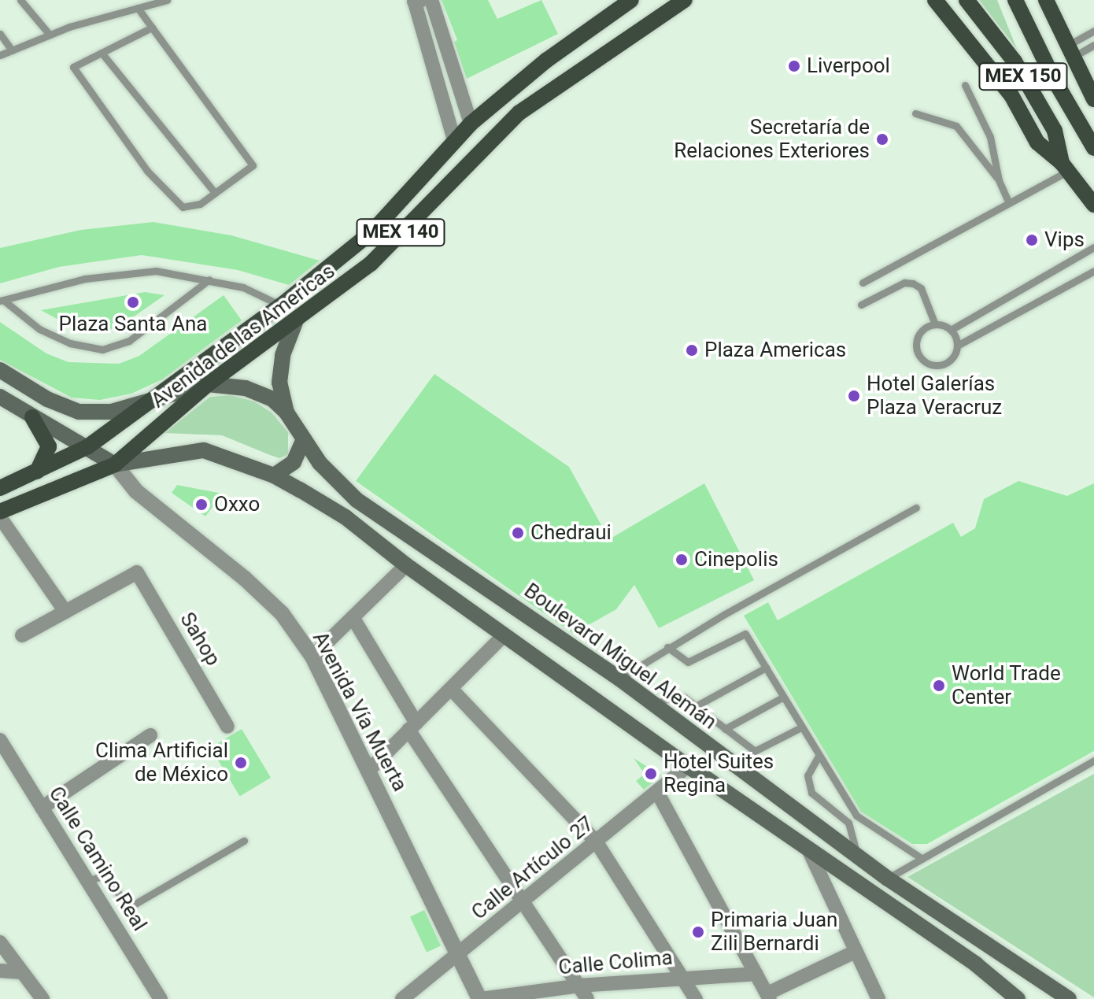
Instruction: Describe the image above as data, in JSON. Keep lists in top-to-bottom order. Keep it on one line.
{"streets":{"main road":["MEX 150","MEX 140","Avenida de las Americas","Boulevard Miguel Alemán"],"street":["Sahop","Avenida Vía Muerta","Calle Camino Real","Calle Artículo 27","Calle Colima"]},"crossings":[["MEX 140","Avenida de las Americas"],["MEX 140","Boulevard Miguel Alemán"],["MEX 140","Avenida Vía Muerta"],["Avenida de las Americas","Boulevard Miguel Alemán"],["Avenida de las Americas","Avenida Vía Muerta"],["Avenida Vía Muerta","Calle Artículo 27"],["Avenida Vía Muerta","Calle Colima"]],"places":["Liverpool","Secretaría de Relaciones Exteriores","Vips","Plaza Santa Ana","Plaza Americas","Hotel Galerías Plaza Veracruz","Oxxo","Chedraui","Cinepolis","World Trade Center","Clima Artificial de México","Hotel Suites Regina","Primaria Juan Zili Bernardi"]}
